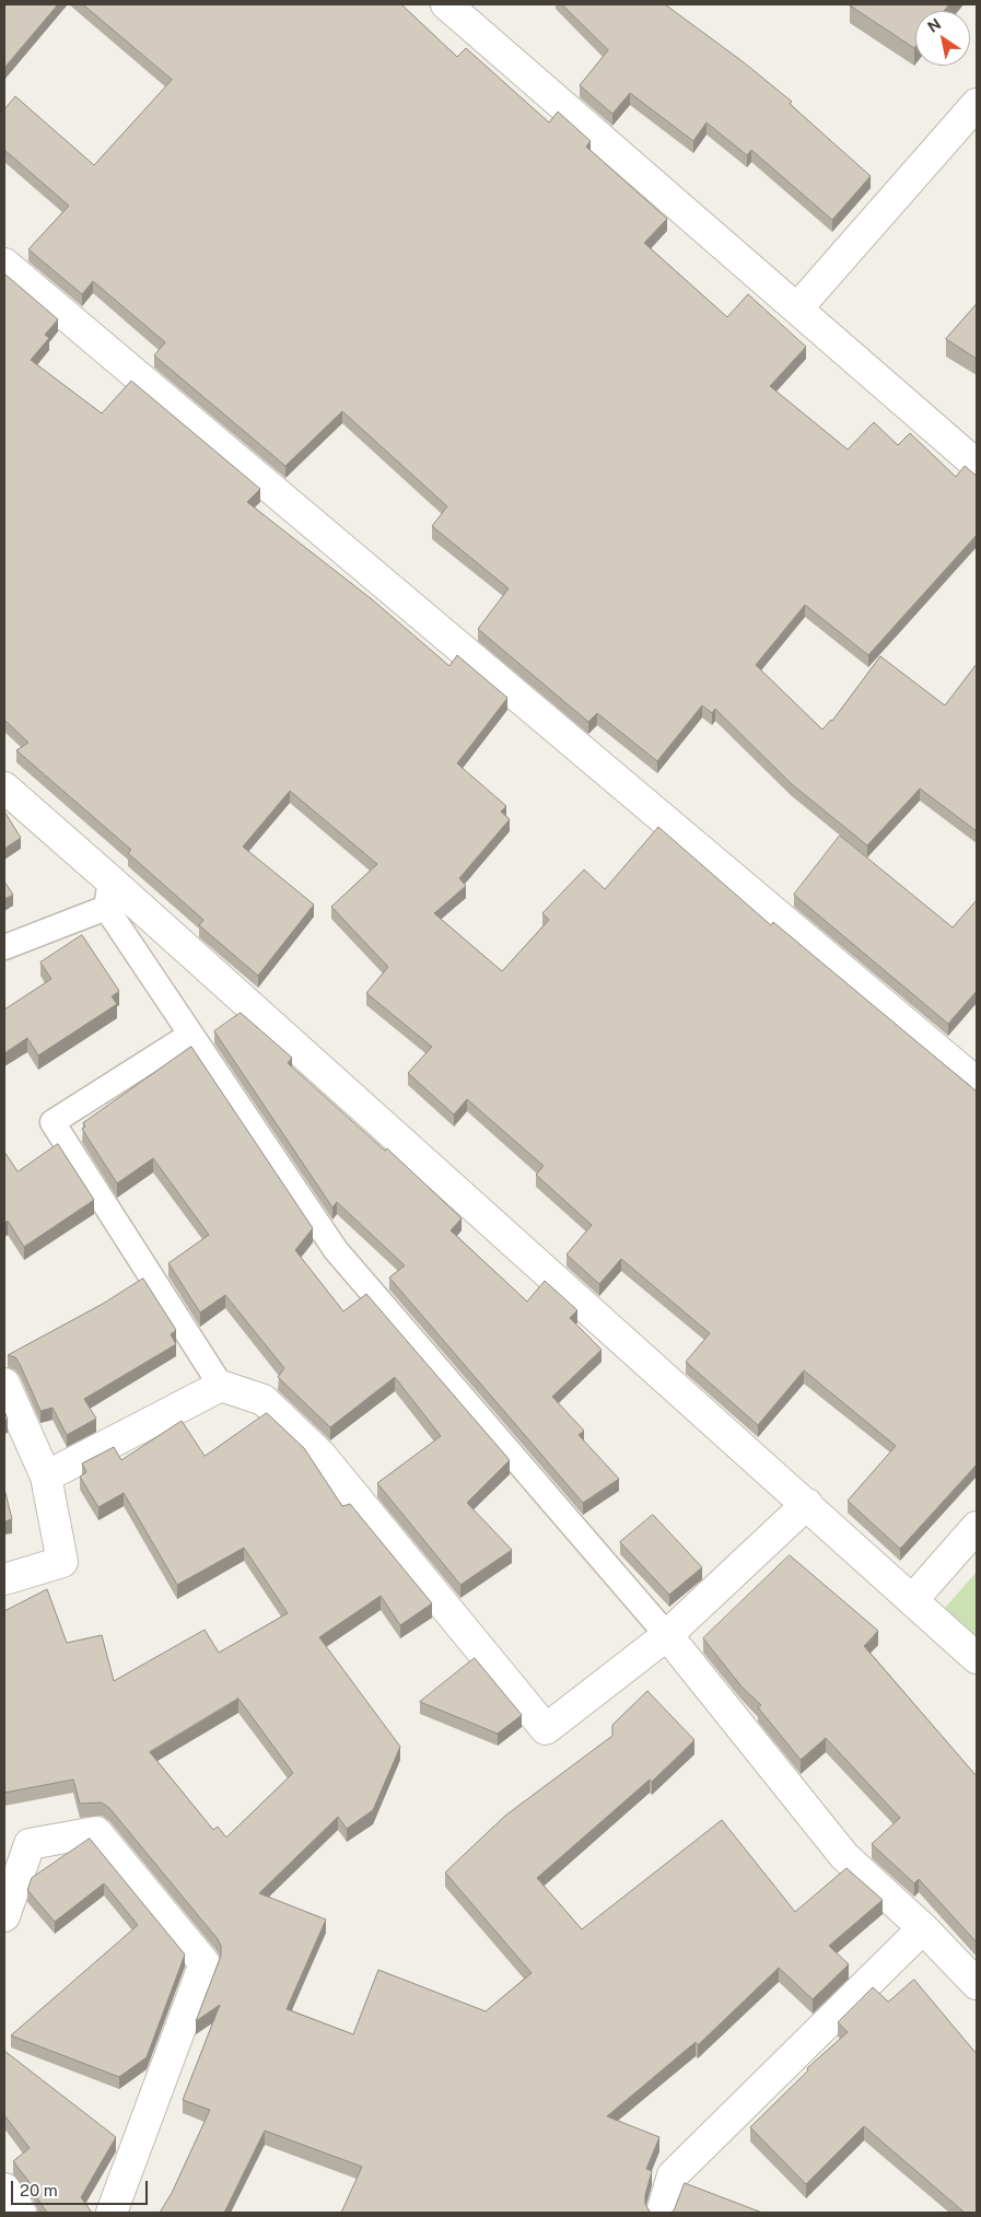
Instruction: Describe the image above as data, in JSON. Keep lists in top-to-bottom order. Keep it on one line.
{"scale_bar":"20 m","north":"top left"}
